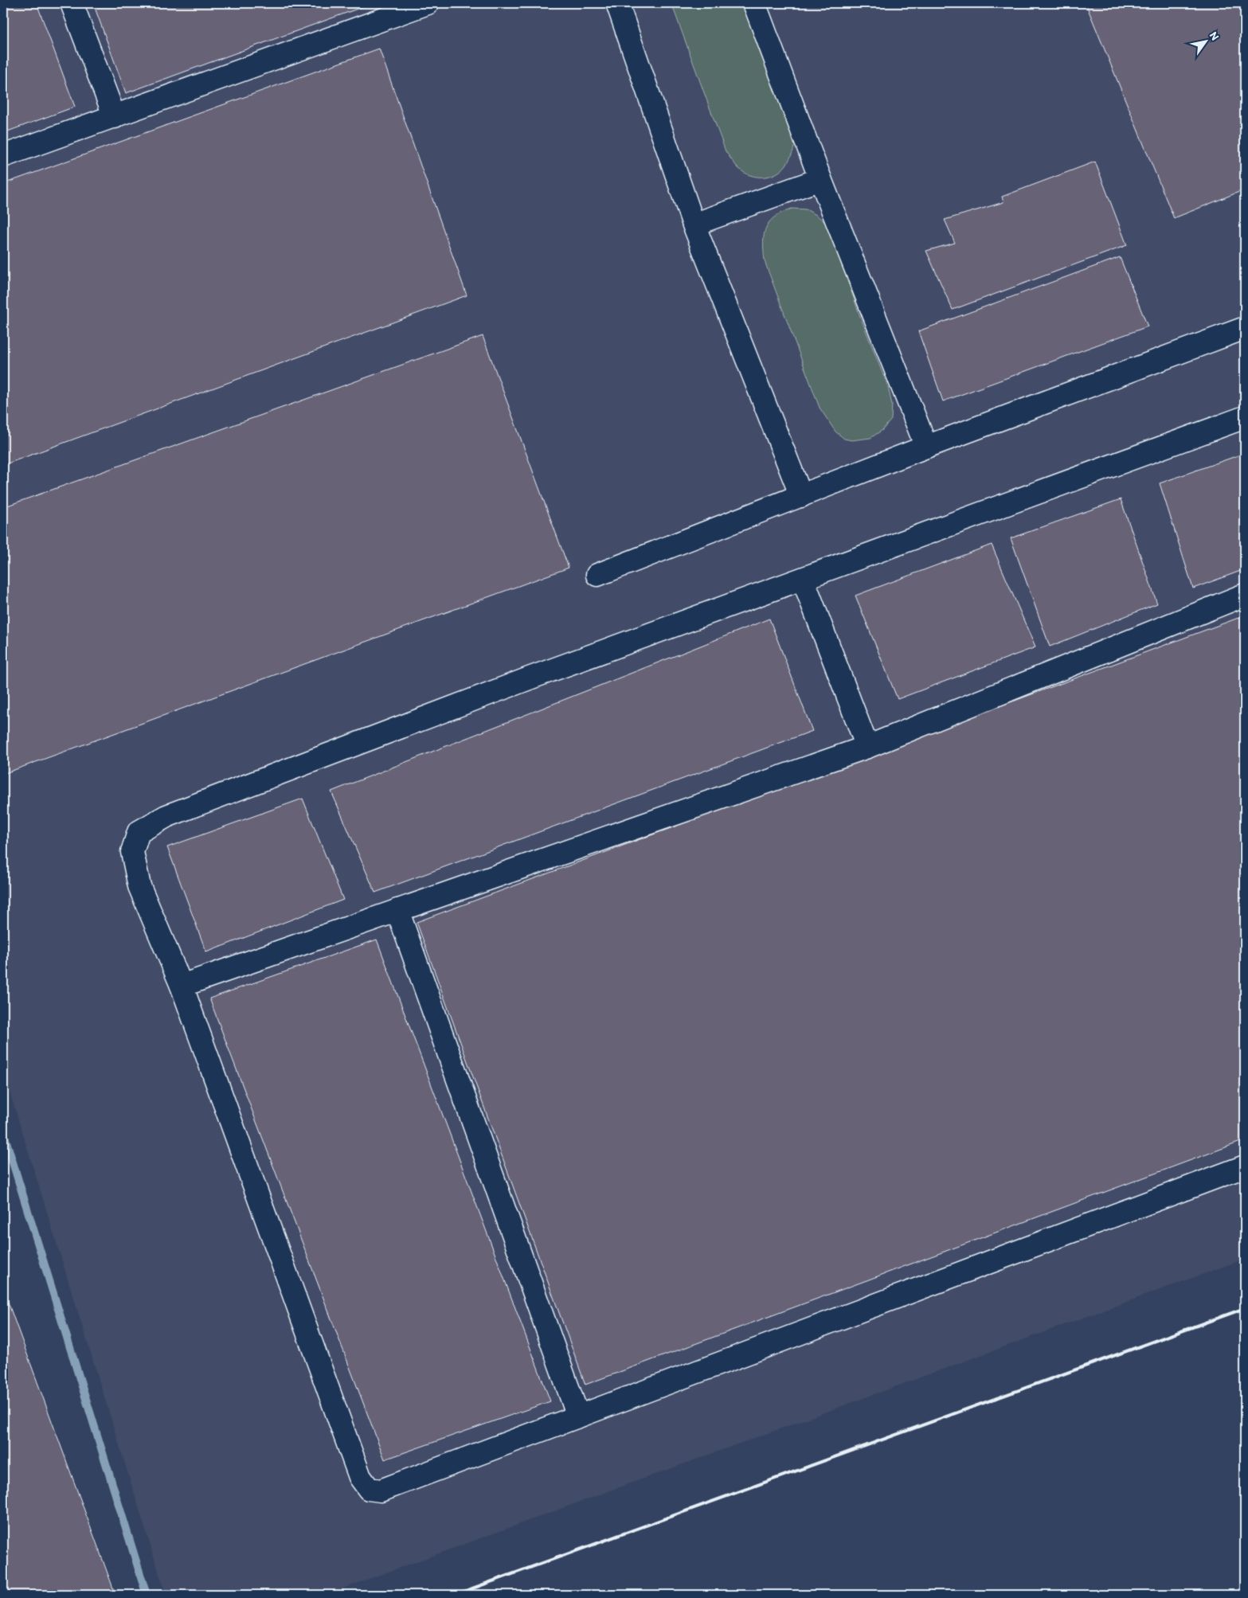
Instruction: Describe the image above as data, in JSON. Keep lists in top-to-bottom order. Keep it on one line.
{"north":"top right"}
